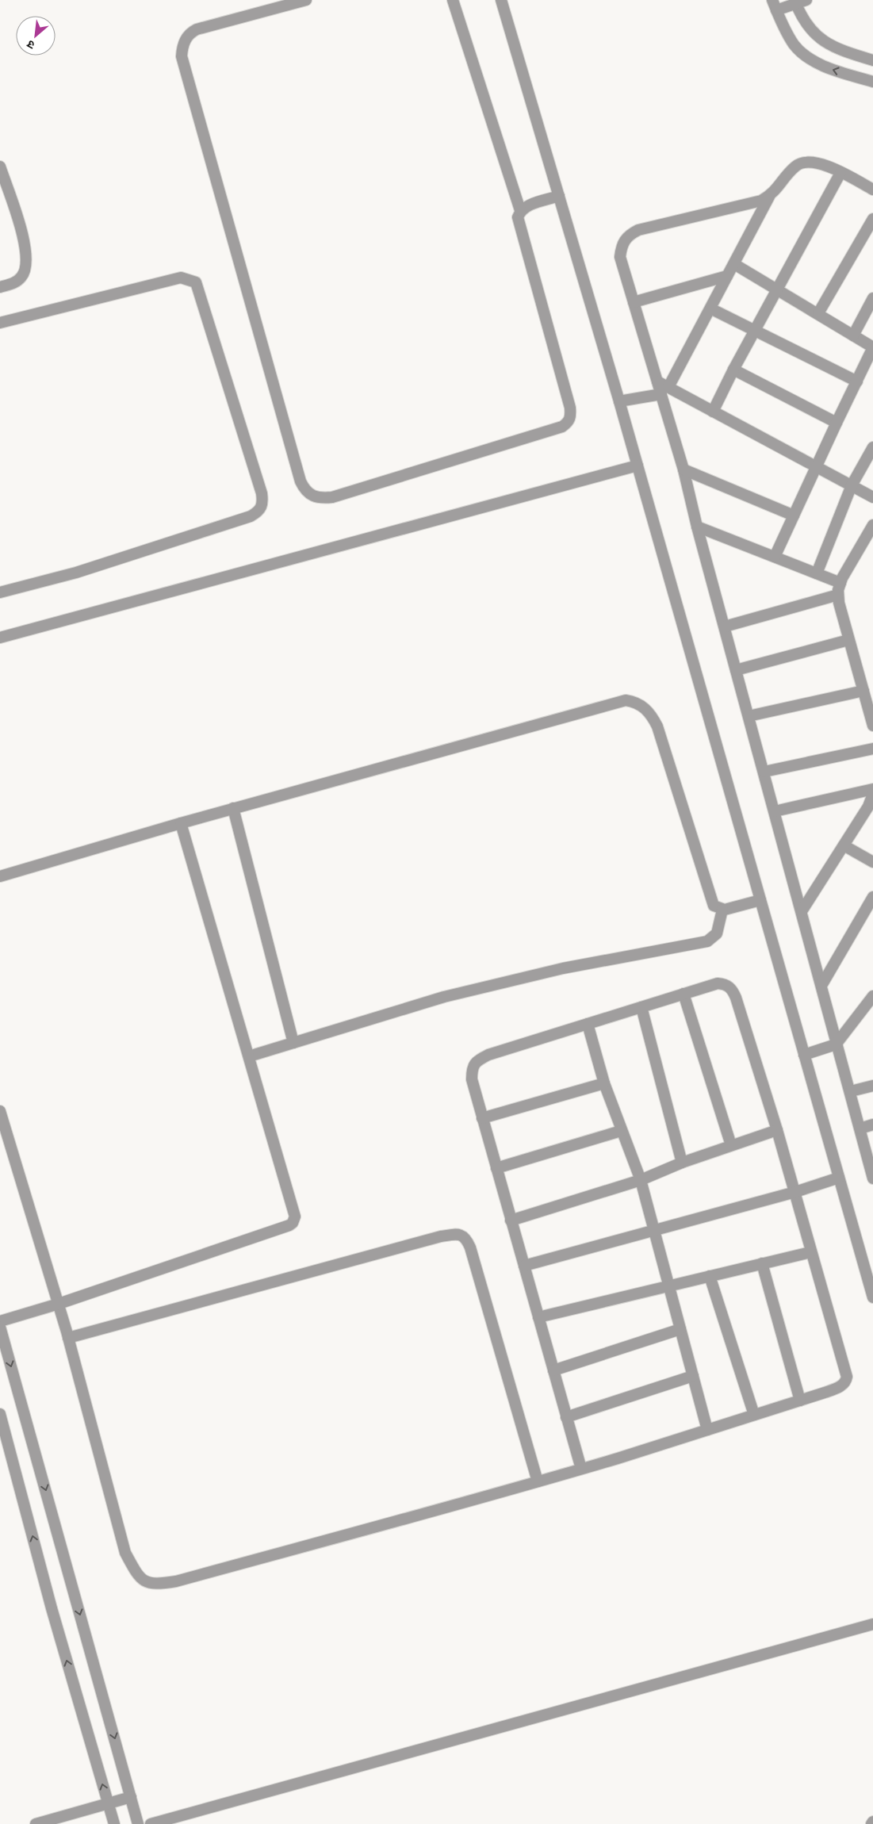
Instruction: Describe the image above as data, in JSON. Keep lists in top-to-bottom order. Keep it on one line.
{"north":"bottom left"}
